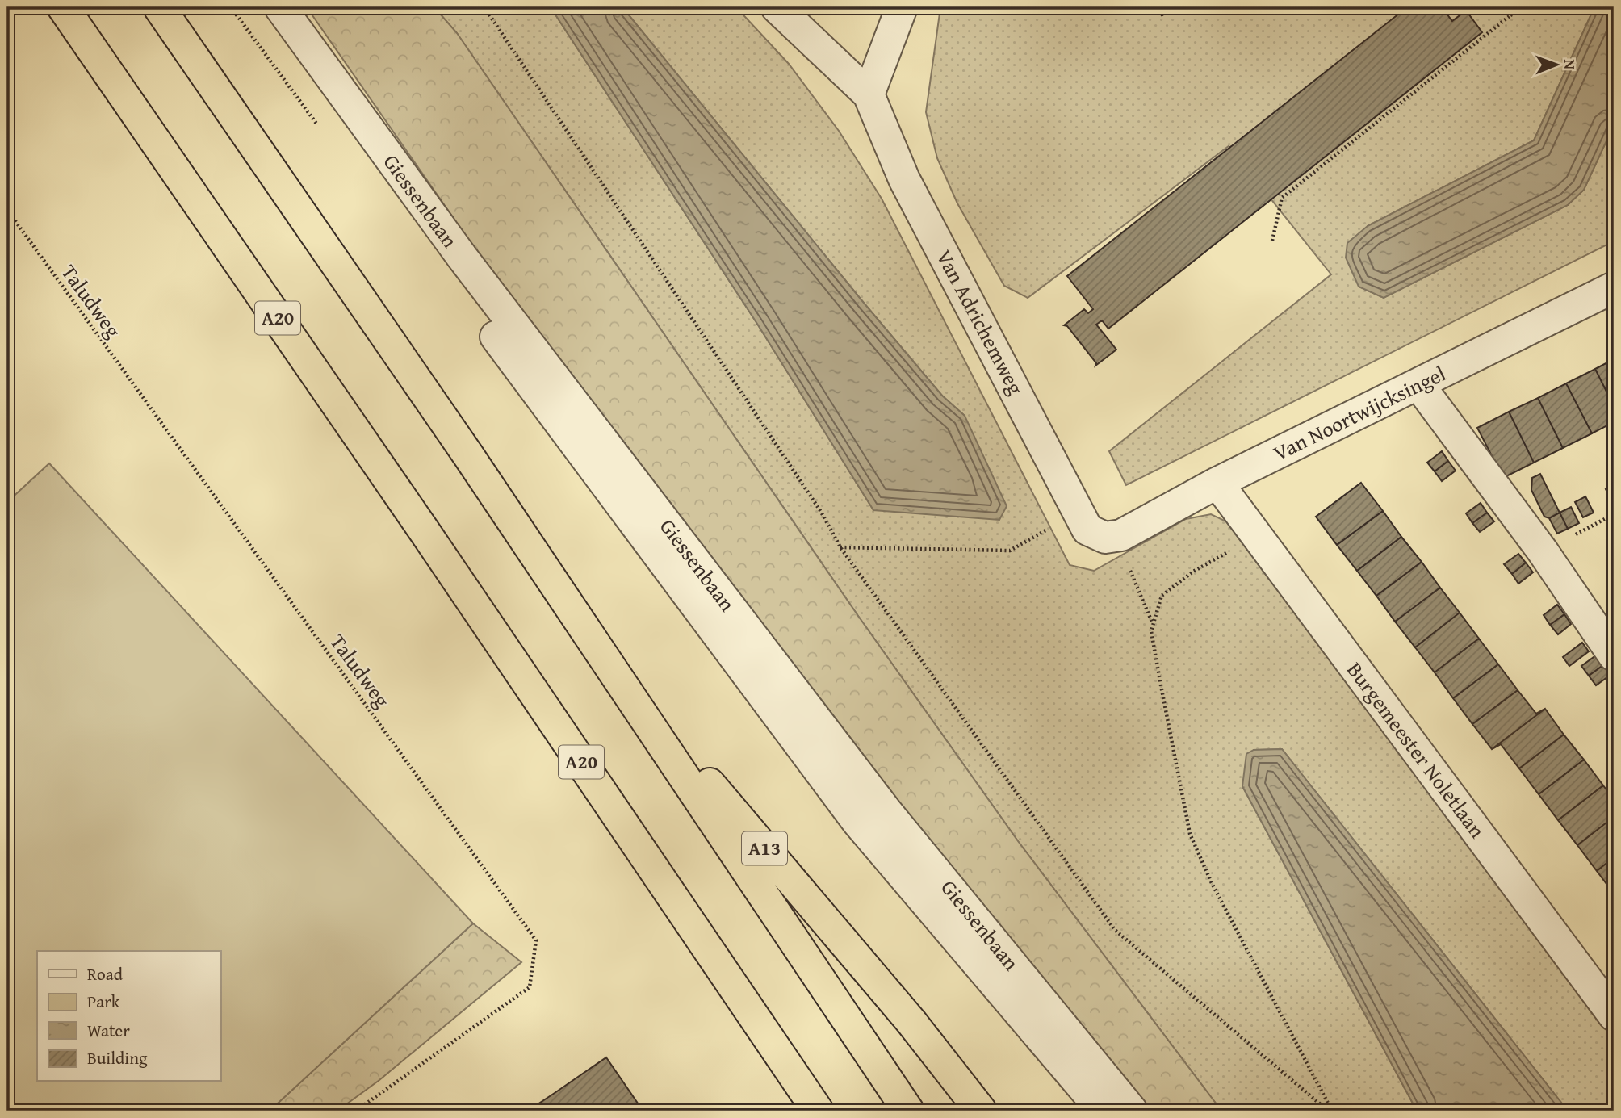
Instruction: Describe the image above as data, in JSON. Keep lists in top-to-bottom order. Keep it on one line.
{"streets":{"highway":["A20","A13"],"street":["Giessenbaan","Van Adrichemweg","Van Noortwijcksingel","Burgemeester Noletlaan"],"path":["Taludweg"]},"crossings":[["Van Adrichemweg","Van Noortwijcksingel"],["Van Noortwijcksingel","Burgemeester Noletlaan"]],"legend":["Road","Park","Water","Building"],"north":"right"}
